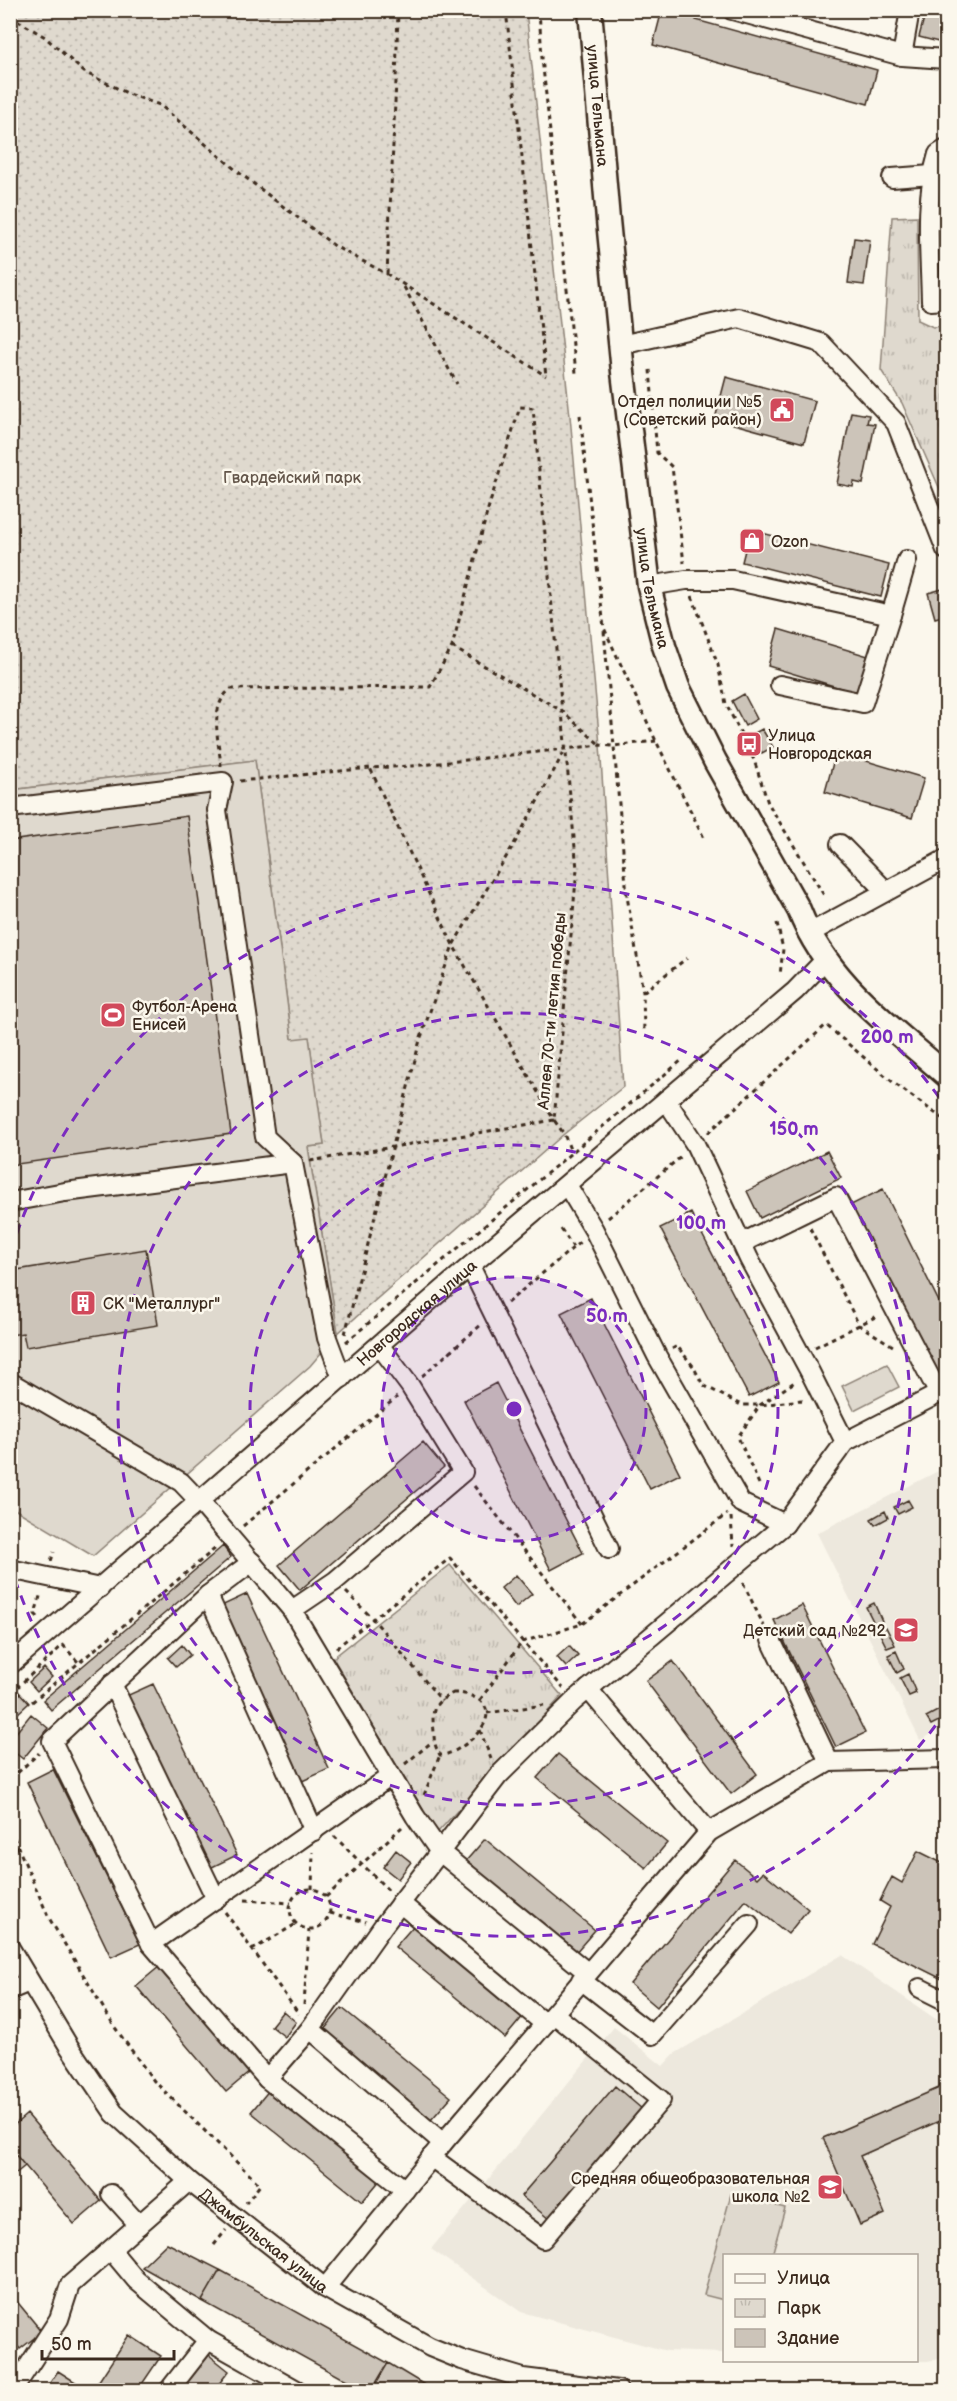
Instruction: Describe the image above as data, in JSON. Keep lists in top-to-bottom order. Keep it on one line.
{"streets":{"main road":["улица Тельмана"],"street":["Новгородская улица","Джамбульская улица"],"path":["Аллея 70-ти летия победы"]},"crossings":[["улица Тельмана","Новгородская улица"]],"parks":["Гвардейский парк"],"places":{"public building":["Отдел полиции №5 (Советский район)"],"shop":["Ozon"],"bus stop":["Улица Новгородская"],"sports":["Футбол-Арена Енисей"],"building":["СК \"Металлург\""],"school or university":["Детский сад №292","Средняя общеобразовательная школа №2"]},"legend":["Улица","Парк","Здание"],"scale_bar":"50 m","rings":["200 m","150 m","100 m","50 m"]}
